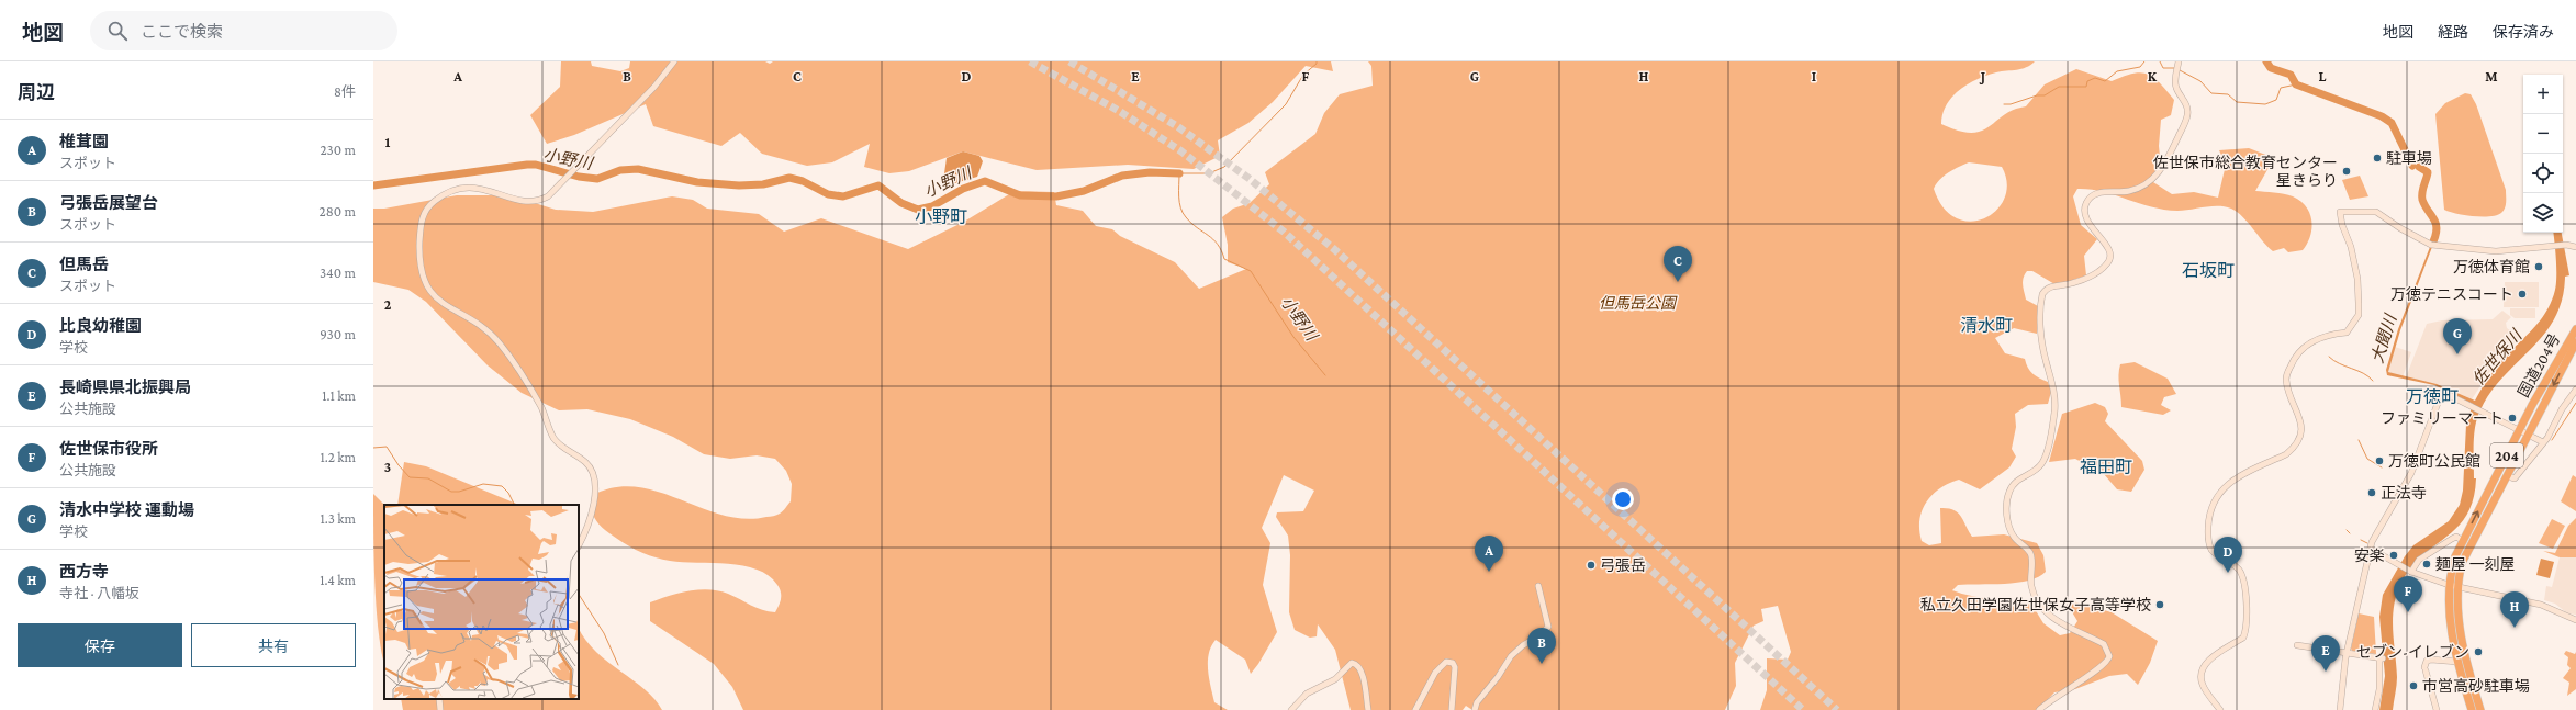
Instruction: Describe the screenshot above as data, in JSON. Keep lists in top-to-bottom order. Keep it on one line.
{"streets":{"highway":["国道204号","204"]},"districts":["小野町","石坂町","清水町","万徳町","福田町"],"water":["小野川","大聞川","佐世保川"],"parks":["但馬岳公園"],"places":["駐車場","佐世保市総合教育センター 星きらり","万徳体育館","万徳テニスコート","ファミリーマート","万徳町公民館","正法寺","安楽","麺屋 一刻屋","弓張岳","私立久田学園佐世保女子高等学校","セブン-イレブン","市営高砂駐車場"],"page":{"header":"地図","search":"ここで検索","nav":["地図","経路","保存済み"],"heading":["周辺","8件"],"map_buttons":["+","−"],"list":[{"mark":"A","name":"椎茸園","note":"スポット","value":"230 m"},{"mark":"B","name":"弓張岳展望台","note":"スポット","value":"280 m"},{"mark":"C","name":"但馬岳","note":"スポット","value":"340 m"},{"mark":"D","name":"比良幼稚園","note":"学校","value":"930 m"},{"mark":"E","name":"長崎県県北振興局","note":"公共施設","value":"1.1 km"},{"mark":"F","name":"佐世保市役所","note":"公共施設","value":"1.2 km"},{"mark":"G","name":"清水中学校 運動場","note":"学校","value":"1.3 km"},{"mark":"H","name":"西方寺","note":"寺社 · 八幡坂","value":"1.4 km"}],"pins":["C","G","A","D","F","H","B","E"],"buttons":["保存","共有"]},"grid":{"columns":["A","B","C","D","E","F","G","H","I","J","K","L","M"],"rows":["1","2","3"]}}
